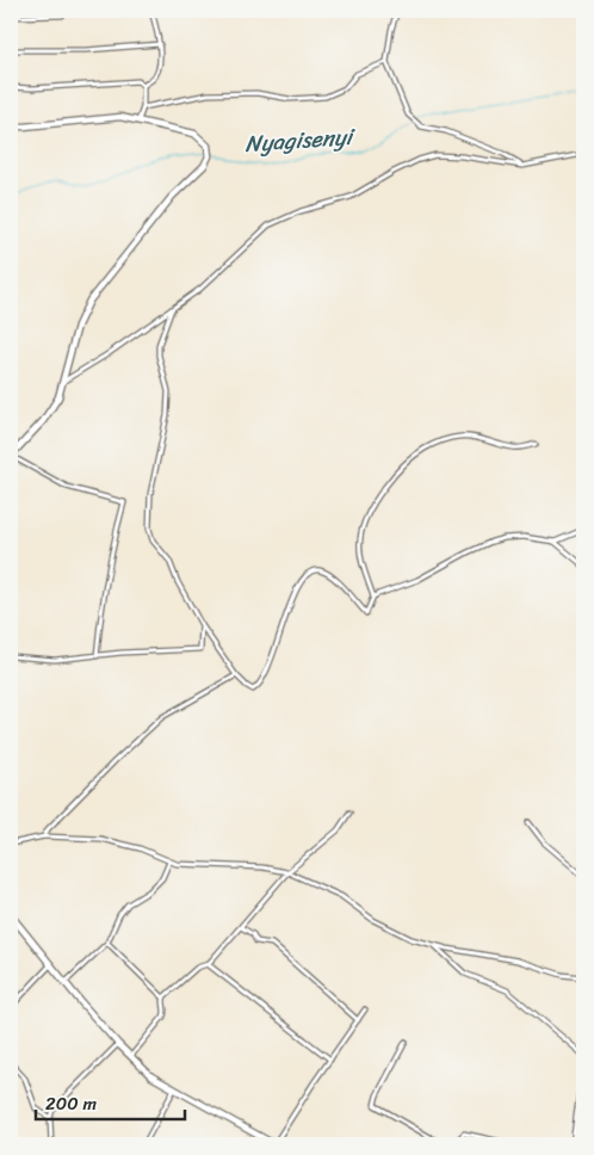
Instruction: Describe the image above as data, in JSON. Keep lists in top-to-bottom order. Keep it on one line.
{"water":["Nyagisenyi"],"scale_bar":"200 m"}
